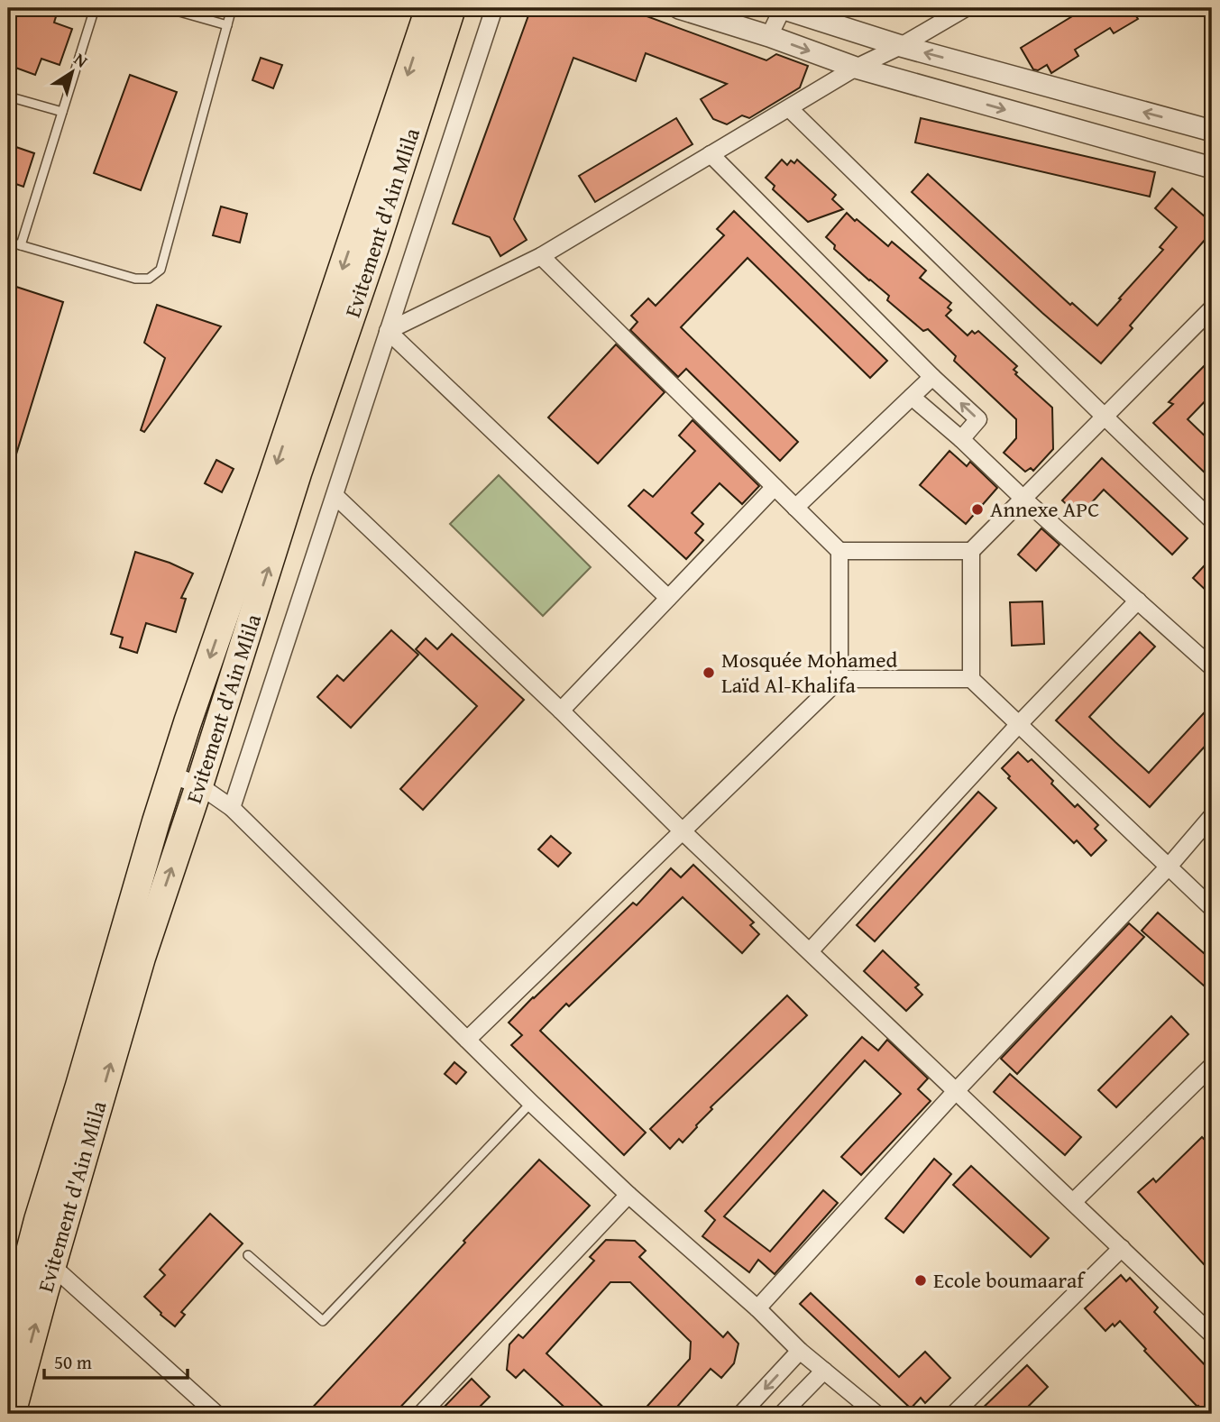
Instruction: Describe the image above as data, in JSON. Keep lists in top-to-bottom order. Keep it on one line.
{"streets":{"highway":["Evitement d'Ain Mlila"]},"places":["Annexe APC","Mosquée Mohamed Laïd Al-Khalifa","Ecole boumaaraf"],"scale_bar":"50 m","north":"top right"}
